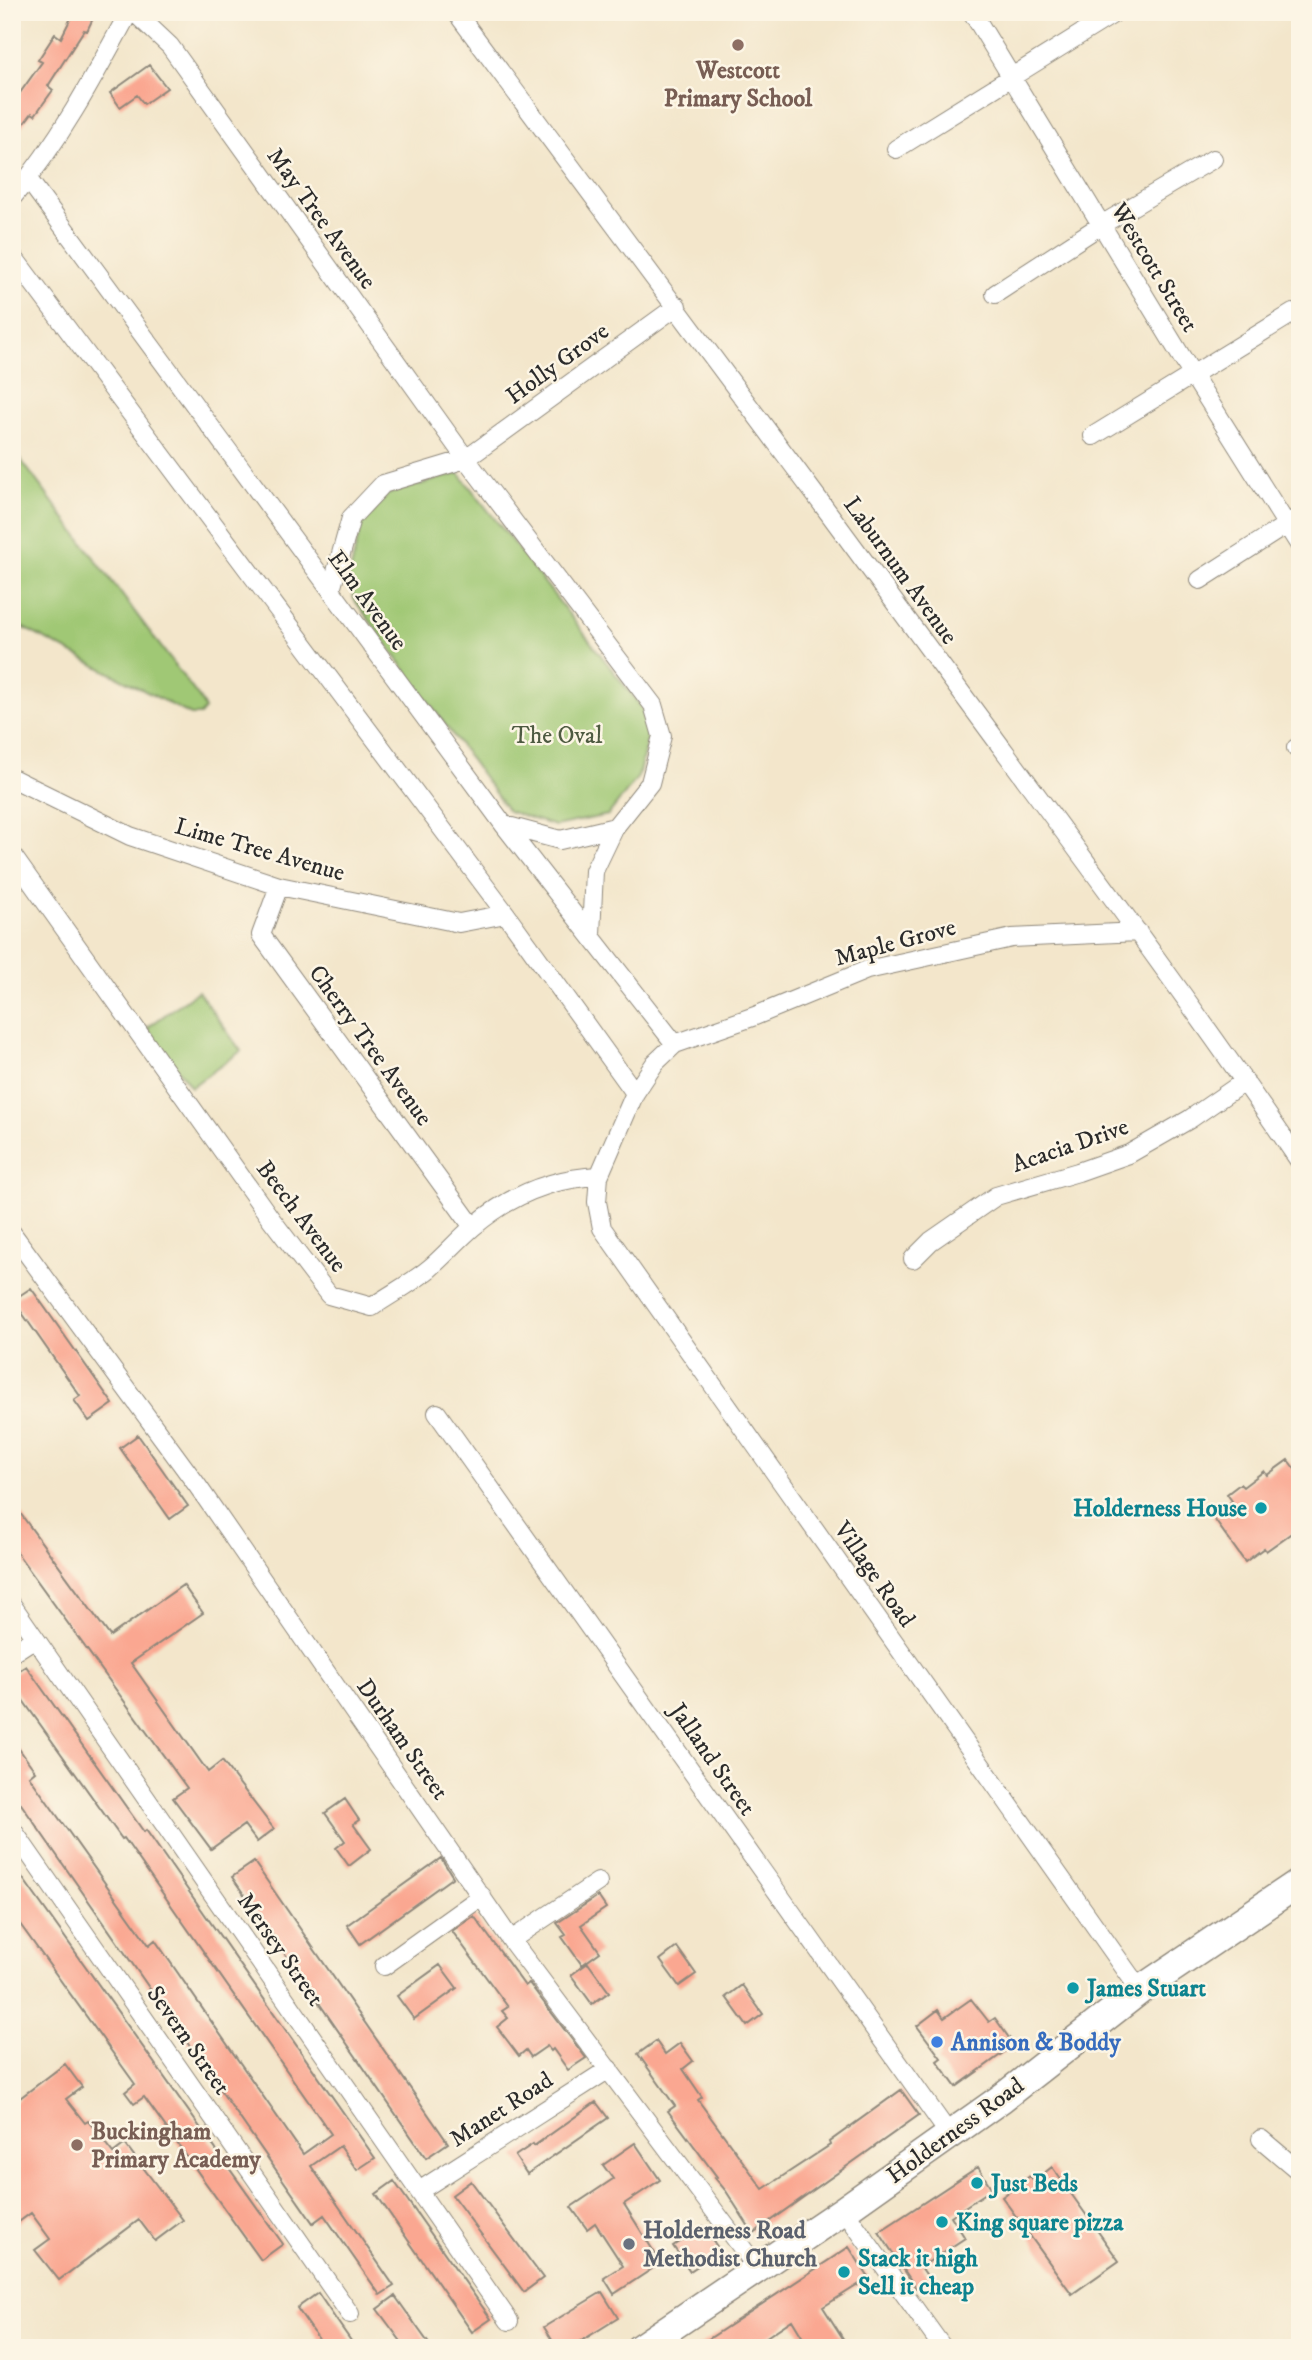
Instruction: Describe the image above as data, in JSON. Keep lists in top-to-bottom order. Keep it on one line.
{"streets":{"highway":["Holderness Road"],"street":["May Tree Avenue","Westcott Street","Holly Grove","Laburnum Avenue","Elm Avenue","Lime Tree Avenue","Maple Grove","Cherry Tree Avenue","Acacia Drive","Beech Avenue","Village Road","Durham Street","Jalland Street","Mersey Street","Severn Street","Manet Road"]},"crossings":[["May Tree Avenue","Holly Grove"],["Holly Grove","Laburnum Avenue"],["Laburnum Avenue","Maple Grove"],["Laburnum Avenue","Acacia Drive"],["Elm Avenue","Maple Grove"],["Lime Tree Avenue","Cherry Tree Avenue"],["Cherry Tree Avenue","Beech Avenue"],["Beech Avenue","Village Road"],["Village Road","Holderness Road"],["Durham Street","Manet Road"],["Durham Street","Holderness Road"],["Jalland Street","Holderness Road"],["Mersey Street","Manet Road"]],"parks":["The Oval"],"places":["Westcott Primary School","Holderness House","James Stuart","Annison & Boddy","Buckingham Primary Academy","Just Beds","King square pizza","Holderness Road Methodist Church","Stack it high Sell it cheap"]}
